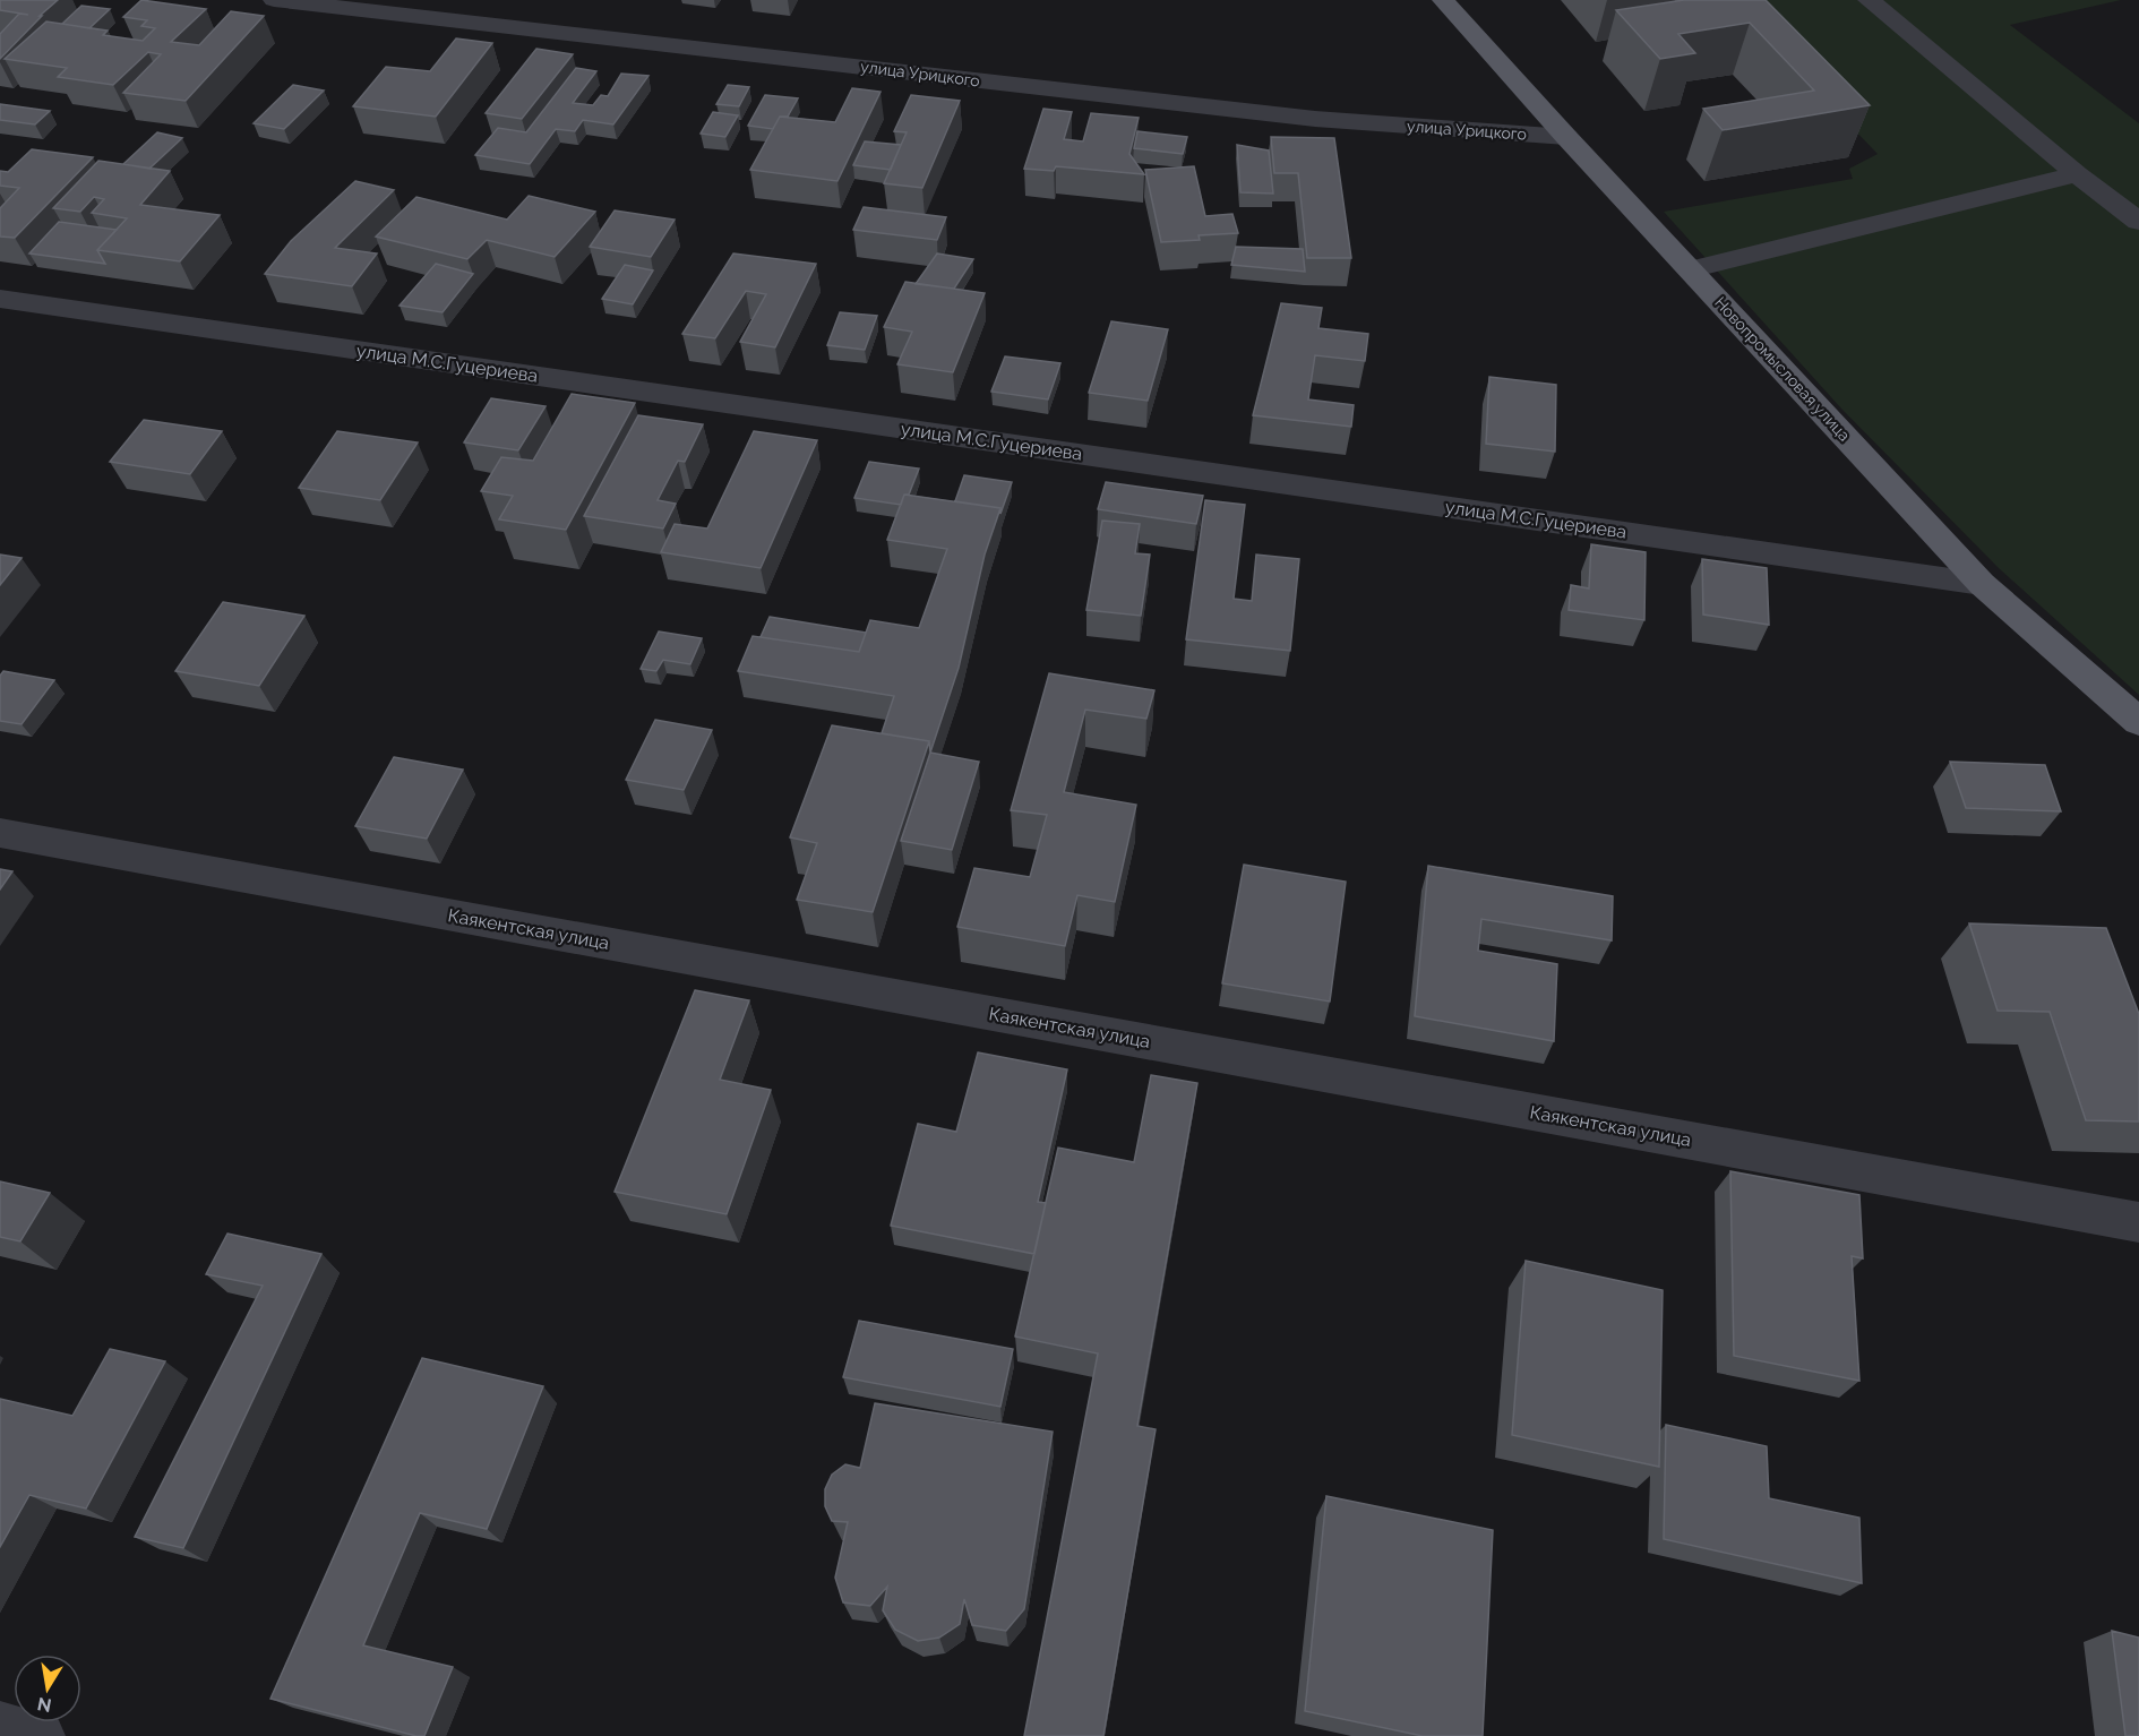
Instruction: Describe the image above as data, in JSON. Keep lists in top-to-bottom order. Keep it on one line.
{"streets":{"main road":["Новопромысловая улица"],"street":["улица Урицкого","улица М.С.Гуцериева","Каякентская улица"]},"crossings":[["улица Урицкого","Новопромысловая улица"],["улица М.С.Гуцериева","Новопромысловая улица"]],"north":"bottom"}
